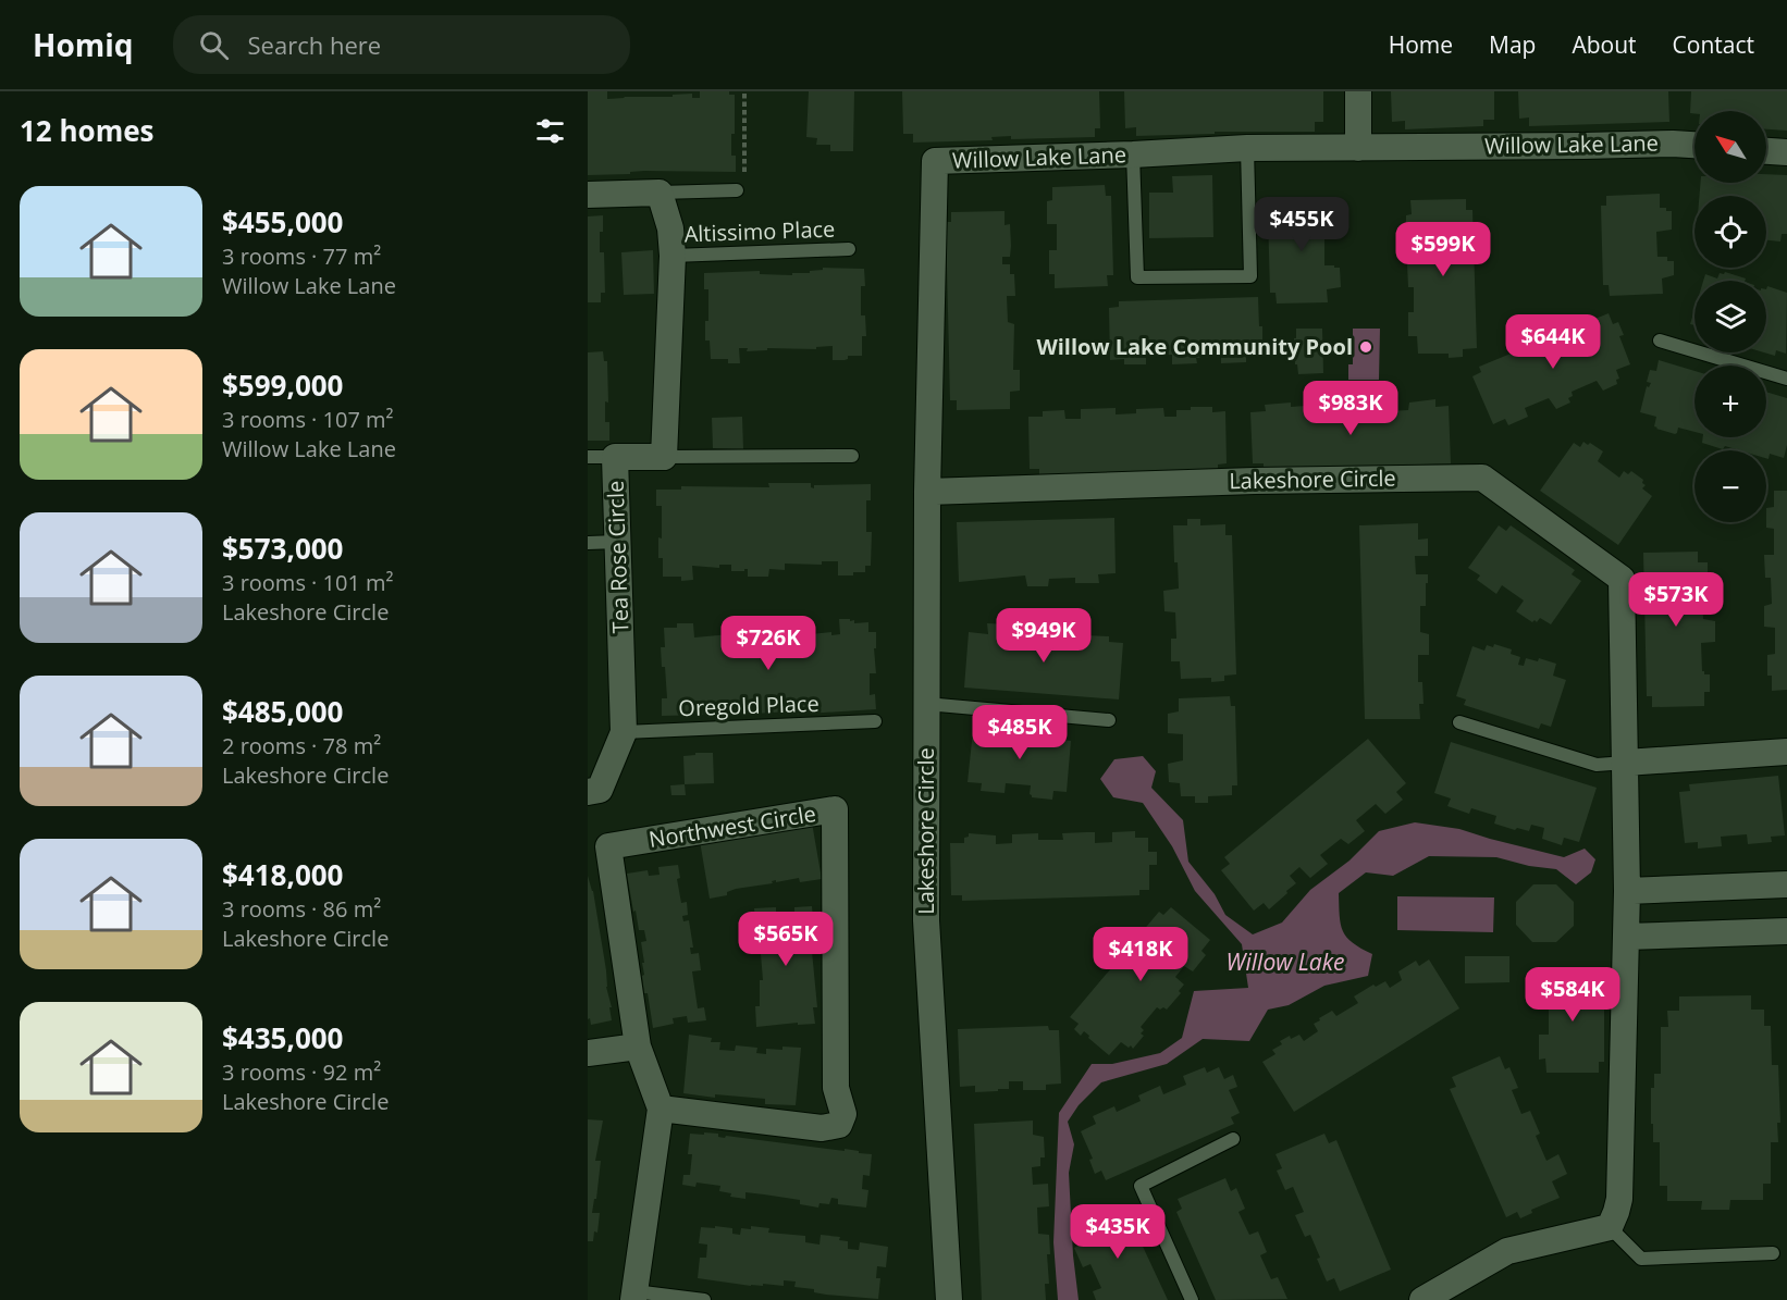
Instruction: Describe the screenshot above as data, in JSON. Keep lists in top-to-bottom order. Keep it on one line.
{"streets":{"street":["Willow Lake Lane","Lakeshore Circle","Tea Rose Circle","Northwest Circle"],"lane":["Altissimo Place","Oregold Place"]},"crossings":[["Willow Lake Lane","Lakeshore Circle"],["Tea Rose Circle","Oregold Place"]],"water":["Willow Lake"],"places":["Willow Lake Community Pool"],"north":"top left","page":{"header":"Homiq","search":"Search here","nav":["Home","Map","About","Contact"],"heading":"12 homes","map_buttons":["+","−"],"list":[{"name":"$455,000","note":"3 rooms · 77 m² · Willow Lake Lane"},{"name":"$599,000","note":"3 rooms · 107 m² · Willow Lake Lane"},{"name":"$573,000","note":"3 rooms · 101 m² · Lakeshore Circle"},{"name":"$485,000","note":"2 rooms · 78 m² · Lakeshore Circle"},{"name":"$418,000","note":"3 rooms · 86 m² · Lakeshore Circle"},{"name":"$435,000","note":"3 rooms · 92 m² · Lakeshore Circle"}],"price":["$455K","$599K","$644K","$983K","$573K","$949K","$726K","$485K","$565K","$418K","$584K","$435K"]}}
